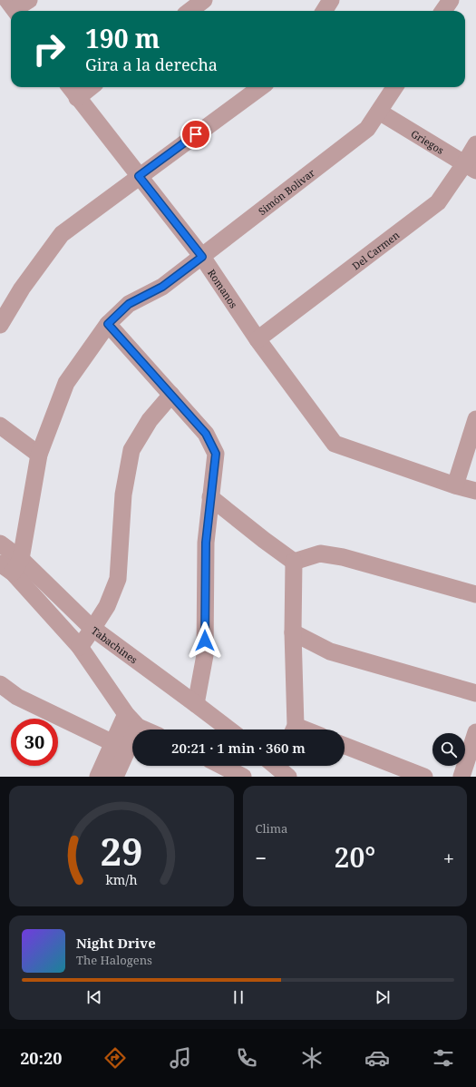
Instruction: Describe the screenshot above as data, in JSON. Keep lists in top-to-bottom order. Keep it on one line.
{"streets":{"street":["Griegos","Simón Bolivar","Del Carmen","Romanos","Tabachines"]},"crossings":[["Griegos","Simón Bolivar"],["Griegos","Del Carmen"],["Simón Bolivar","Romanos"],["Simón Bolivar","Tabachines"],["Del Carmen","Romanos"]],"page":{"turn":["190 m","Gira a la derecha"],"limit":"30","trip":"20:21 · 1 min · 360 m","tile":"Clima","heat":["−","20°","+"],"song":["Night Drive","The Halogens"],"tabs":"20:20","gauge":["29","km/h"]}}
